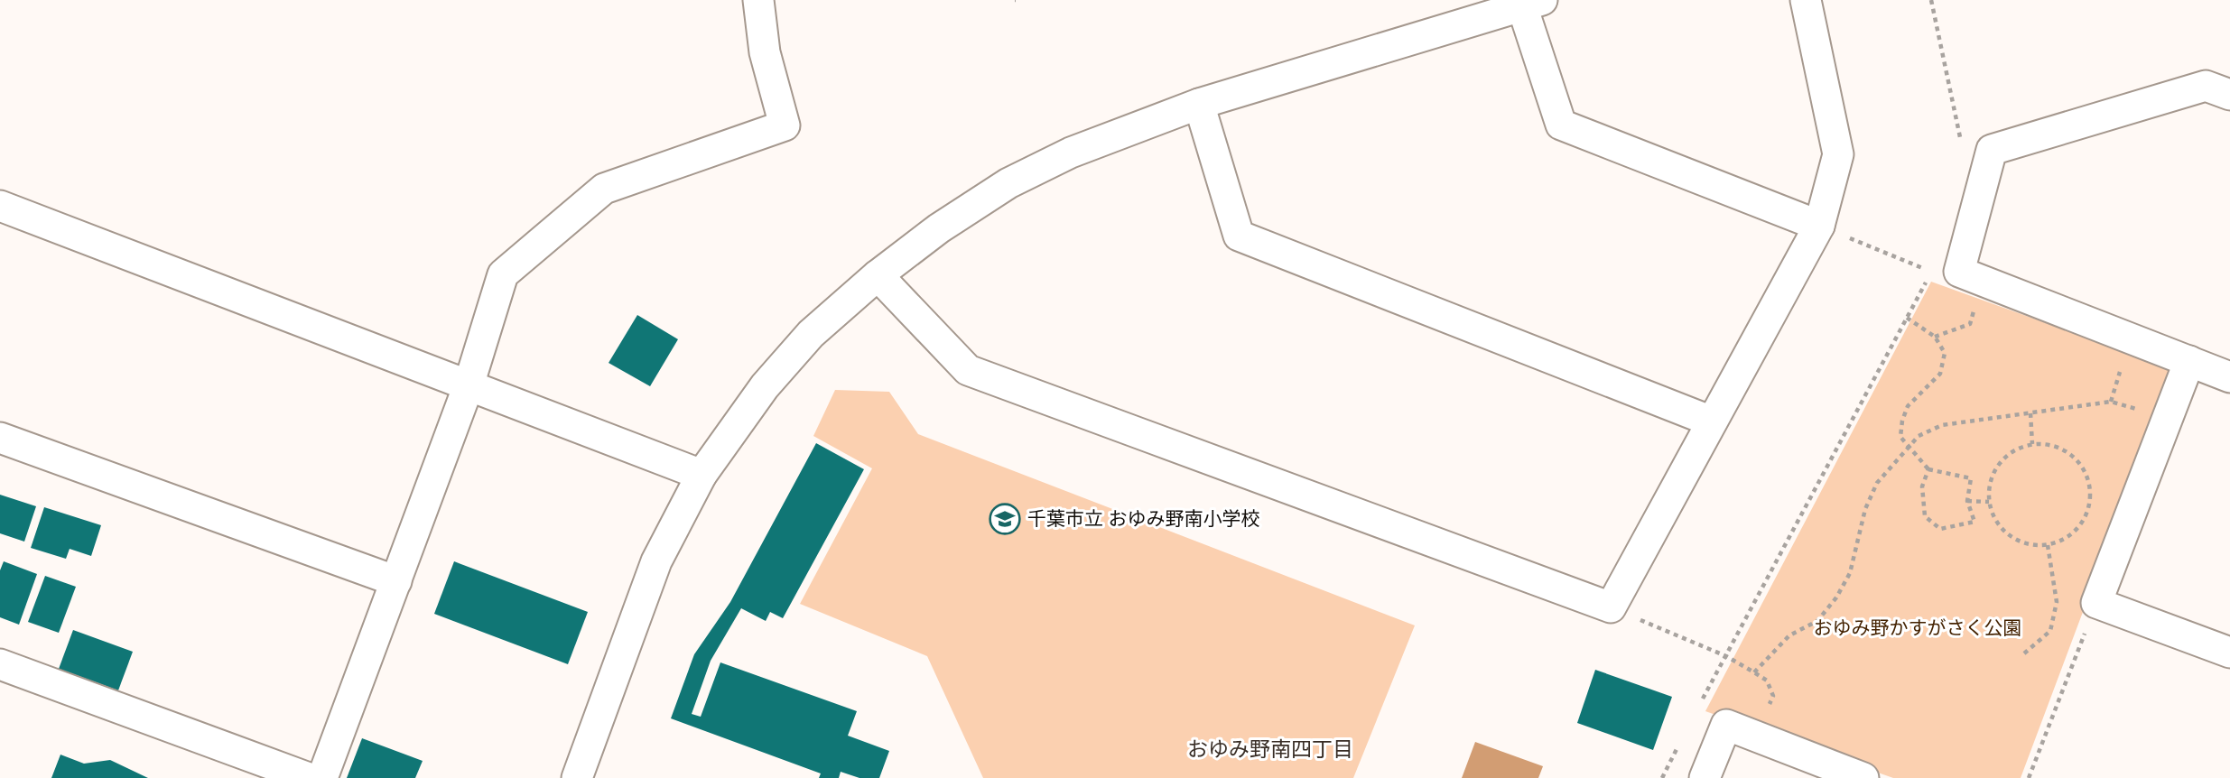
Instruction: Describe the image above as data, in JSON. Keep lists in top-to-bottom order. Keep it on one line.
{"districts":["おゆみ野南四丁目"],"parks":["おゆみ野かすがさく公園"],"places":{"school or university":["千葉市立 おゆみ野南小学校"]}}
